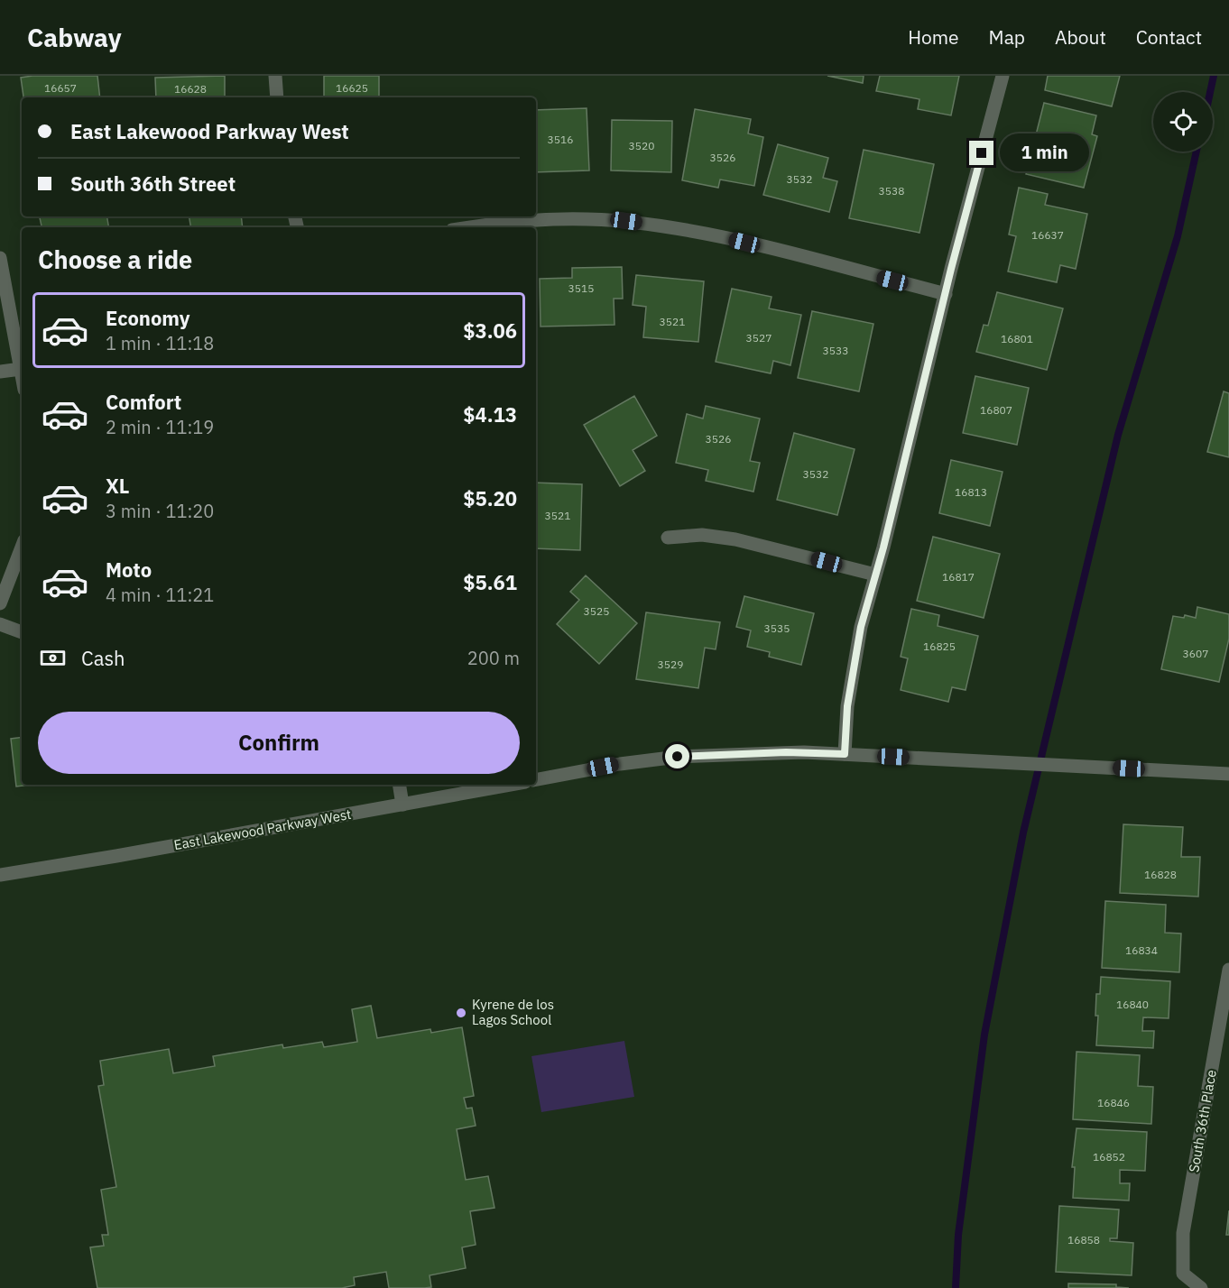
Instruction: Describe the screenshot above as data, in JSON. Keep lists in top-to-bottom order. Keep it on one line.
{"streets":{"street":["East Lakewood Parkway West","South 36th Place"]},"places":["Kyrene de los Lagos School"],"house_numbers":["16657","16625","16628","3516","3520","3526","3532","3538","16637","3515","3521","3527","16801","3533","16807","3526","3532","16813","3521","16817","3525","3535","16825","3607","3529","16828","16834","16840","16846","16852","16858"],"page":{"header":"Cabway","nav":["Home","Map","About","Contact"],"banner":["East Lakewood Parkway West","South 36th Street"],"bubble":"1 min","heading":"Choose a ride","list":[{"name":"Economy","note":"1 min · 11:18","value":"$3.06"},{"name":"Comfort","note":"2 min · 11:19","value":"$4.13"},{"name":"XL","note":"3 min · 11:20","value":"$5.20"},{"name":"Moto","note":"4 min · 11:21","value":"$5.61"}],"pay":["Cash","200 m"],"buttons":"Confirm"}}
